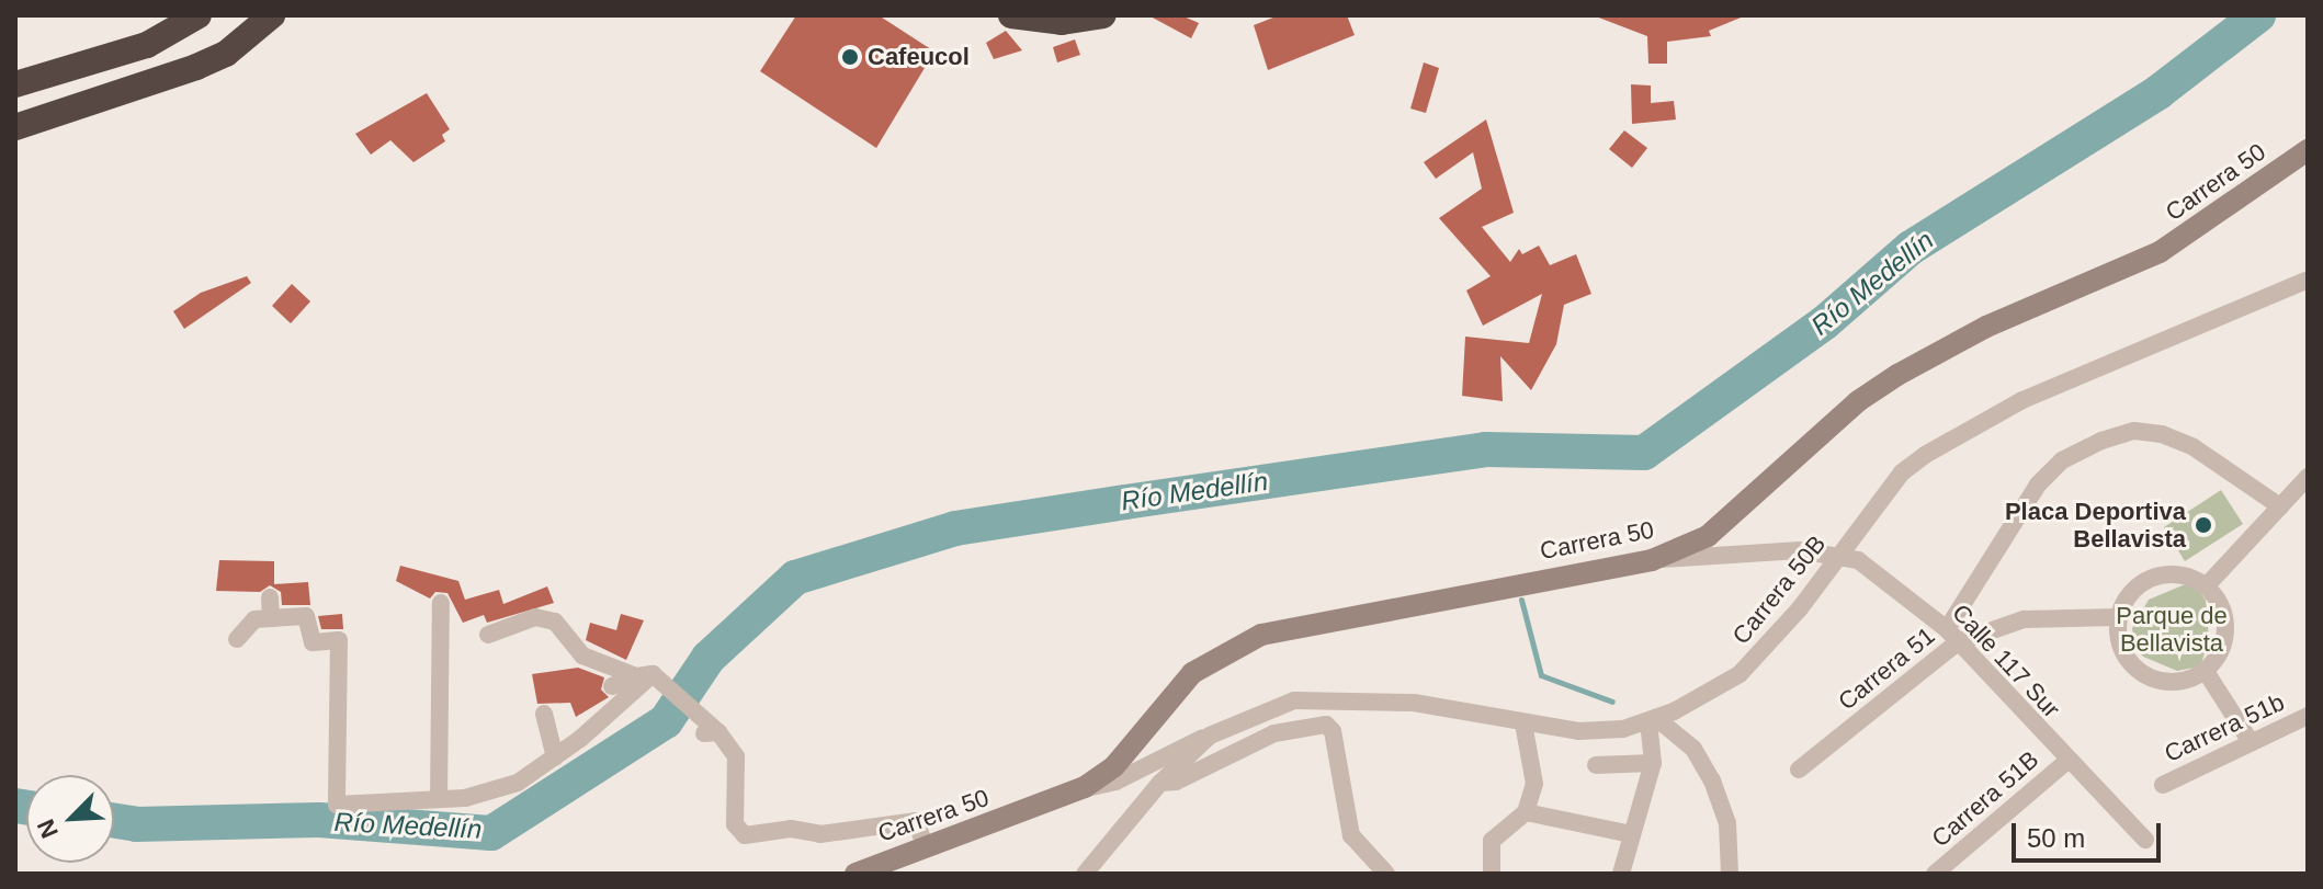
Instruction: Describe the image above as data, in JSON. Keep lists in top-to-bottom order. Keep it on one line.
{"streets":{"main road":["Carrera 50"],"street":["Carrera 50B","Calle 117 Sur","Carrera 51","Carrera 51b","Carrera 51B"]},"crossings":[["Carrera 50","Calle 117 Sur"],["Carrera 50B","Calle 117 Sur"],["Calle 117 Sur","Carrera 51"],["Calle 117 Sur","Carrera 51B"]],"water":["Río Medellín"],"parks":["Parque de Bellavista"],"places":["Cafeucol","Placa Deportiva Bellavista"],"scale_bar":"50 m","north":"bottom left"}
